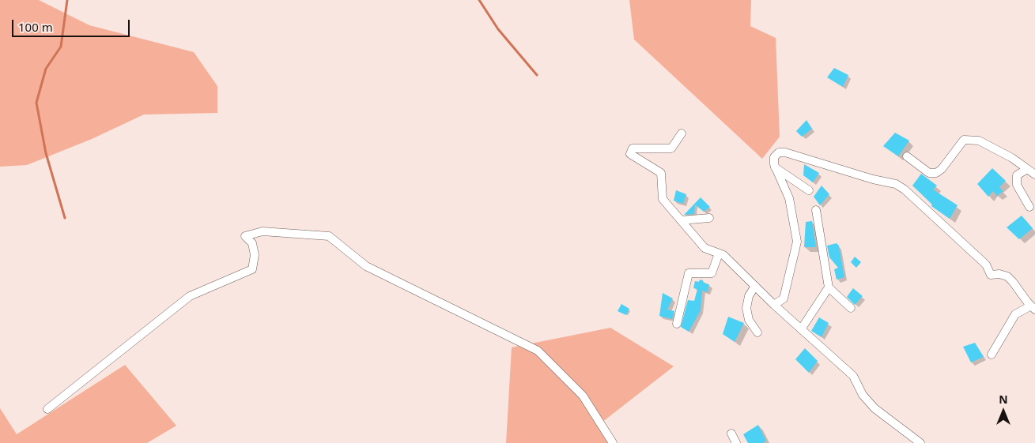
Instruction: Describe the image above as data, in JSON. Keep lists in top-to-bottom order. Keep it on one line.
{"scale_bar":"100 m","north":"top"}
